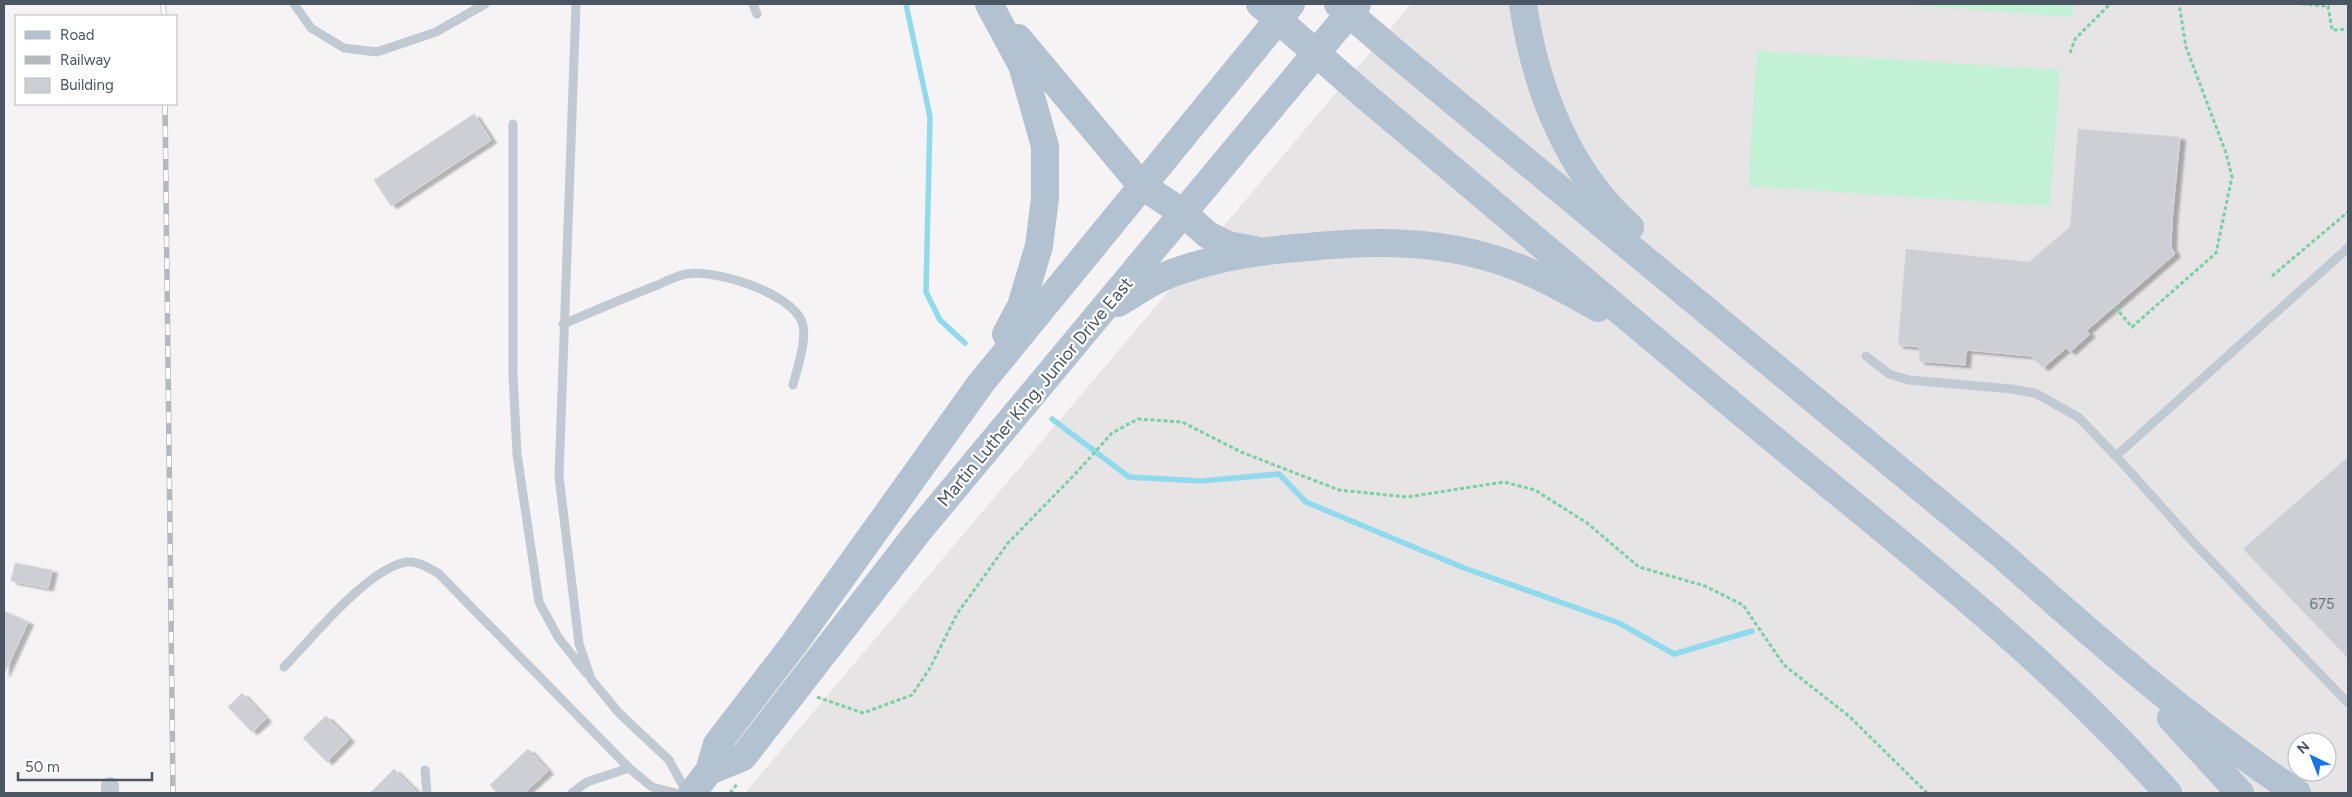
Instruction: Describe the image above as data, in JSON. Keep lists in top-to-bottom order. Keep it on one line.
{"streets":{"main road":["Martin Luther King, Junior Drive East"]},"house_numbers":["675"],"legend":["Road","Railway","Building"],"scale_bar":"50 m","north":"top left"}
